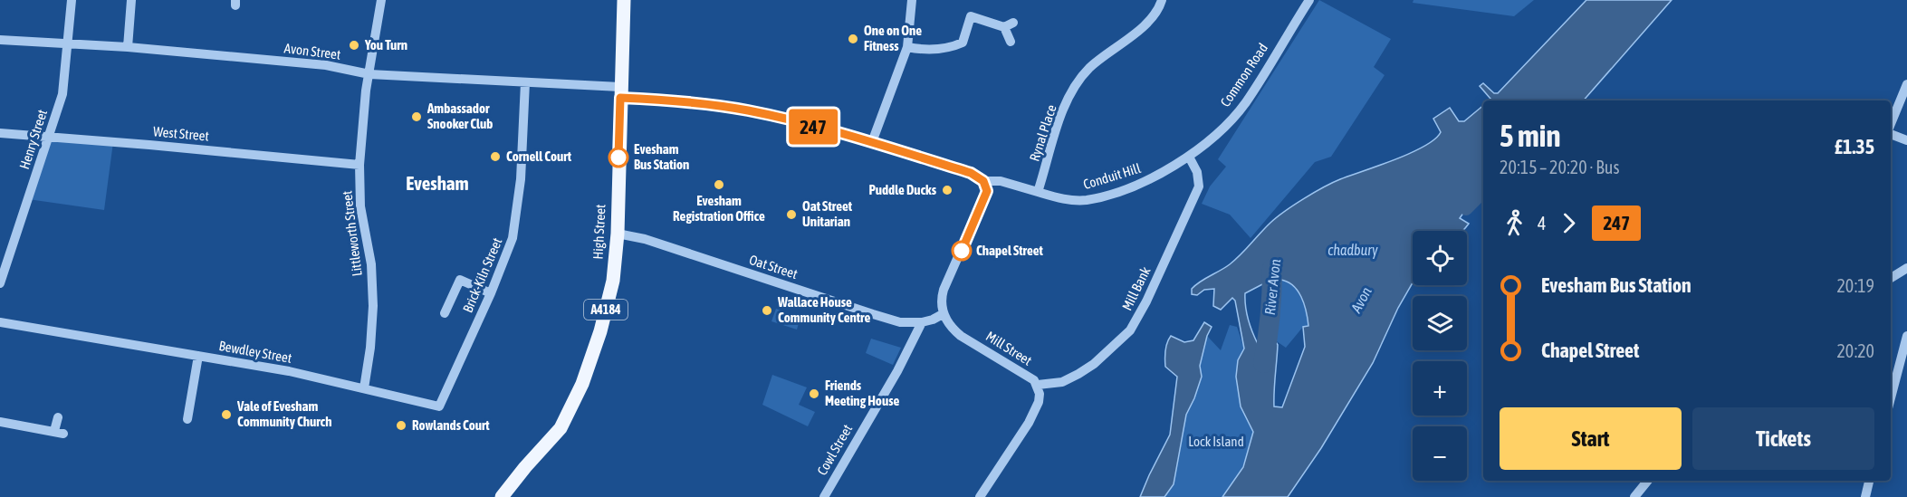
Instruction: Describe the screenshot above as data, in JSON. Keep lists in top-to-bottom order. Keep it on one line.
{"streets":{"main road":["High Street","A4184"],"street":["Avon Street","Common Road","Rynal Place","West Street","Henry Street","Conduit Hill","Littleworth Street","Oat Street","Brick-Kiln Street","Mill Bank","Mill Street","Bewdley Street","Cowl Street"]},"crossings":[["Avon Street","Henry Street"],["Avon Street","High Street"],["Avon Street","Littleworth Street"],["Avon Street","Brick-Kiln Street"],["Common Road","Conduit Hill"],["Common Road","Mill Bank"],["Rynal Place","Conduit Hill"],["West Street","Henry Street"],["West Street","Littleworth Street"],["Conduit Hill","Mill Bank"],["High Street","Oat Street"],["Littleworth Street","Bewdley Street"],["Oat Street","Cowl Street"],["Brick-Kiln Street","Bewdley Street"],["Mill Bank","Mill Street"]],"districts":["Evesham"],"water":["chadbury","River Avon","Avon"],"parks":["Lock Island"],"places":["One on One Fitness","You Turn","Ambassador Snooker Club","Cornell Court","Evesham Bus Station","Evesham Registration Office","Puddle Ducks","Oat Street Unitarian","Chapel Street","Wallace House Community Centre","Friends Meeting House","Vale of Evesham Community Church","Rowlands Court"],"lines":["bus line 247"],"page":{"on_map":"247","heading":["5 min","20:15 – 20:20 · Bus","£1.35"],"legs":["4","247"],"map_buttons":["+","−"],"list":[{"name":"Evesham Bus Station","value":"20:19"},{"name":"Chapel Street","value":"20:20"}],"buttons":["Start","Tickets"]}}
